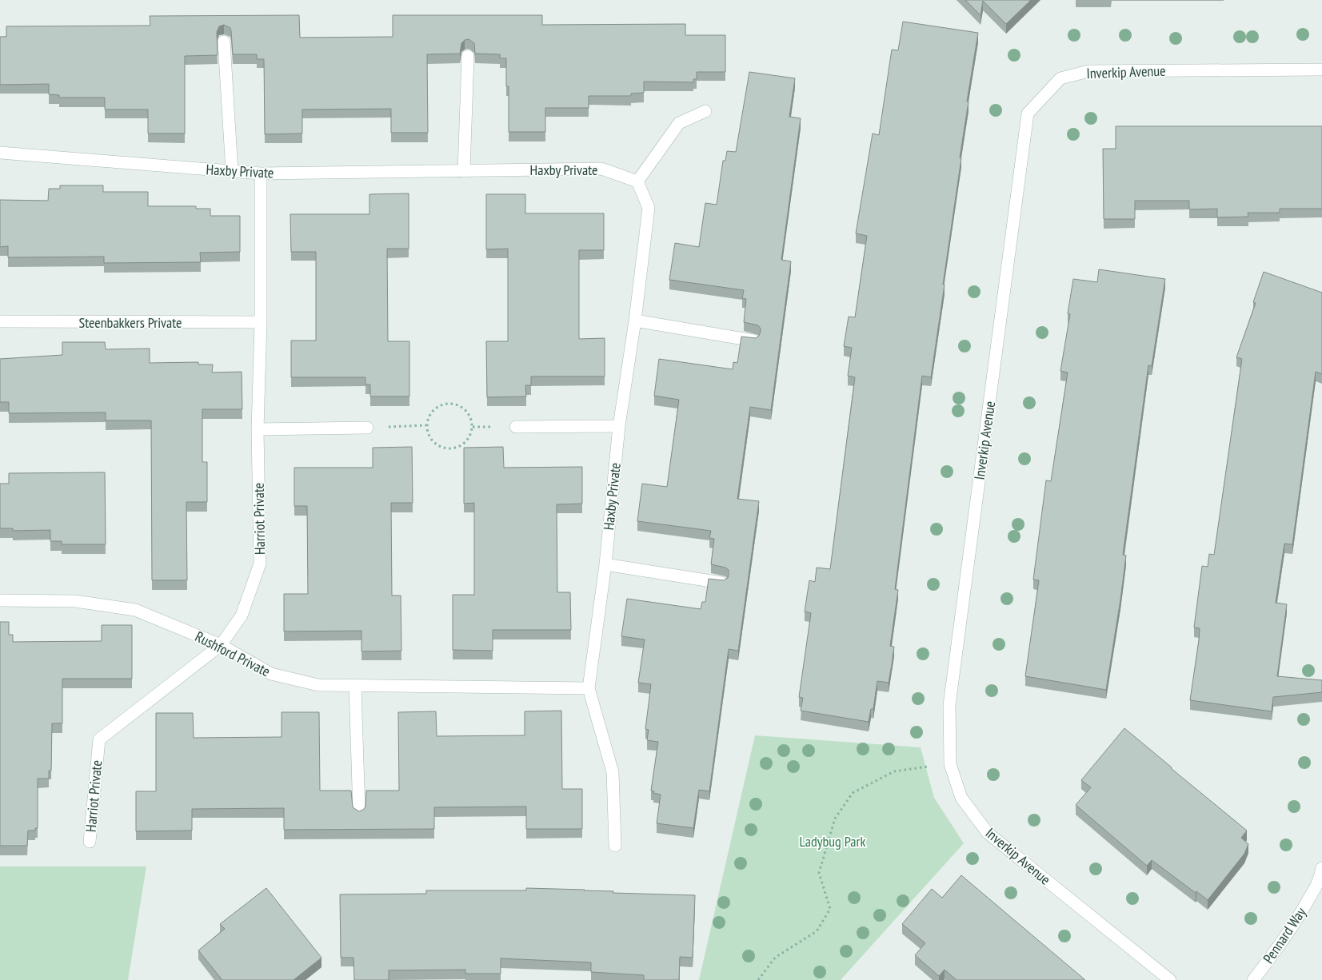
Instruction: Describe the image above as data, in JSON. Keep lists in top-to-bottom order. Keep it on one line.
{"streets":{"street":["Inverkip Avenue","Haxby Private","Steenbakkers Private","Harriot Private","Rushford Private","Pennard Way"]},"crossings":[["Haxby Private","Harriot Private"],["Haxby Private","Rushford Private"],["Steenbakkers Private","Harriot Private"],["Harriot Private","Rushford Private"]],"parks":["Ladybug Park"]}
